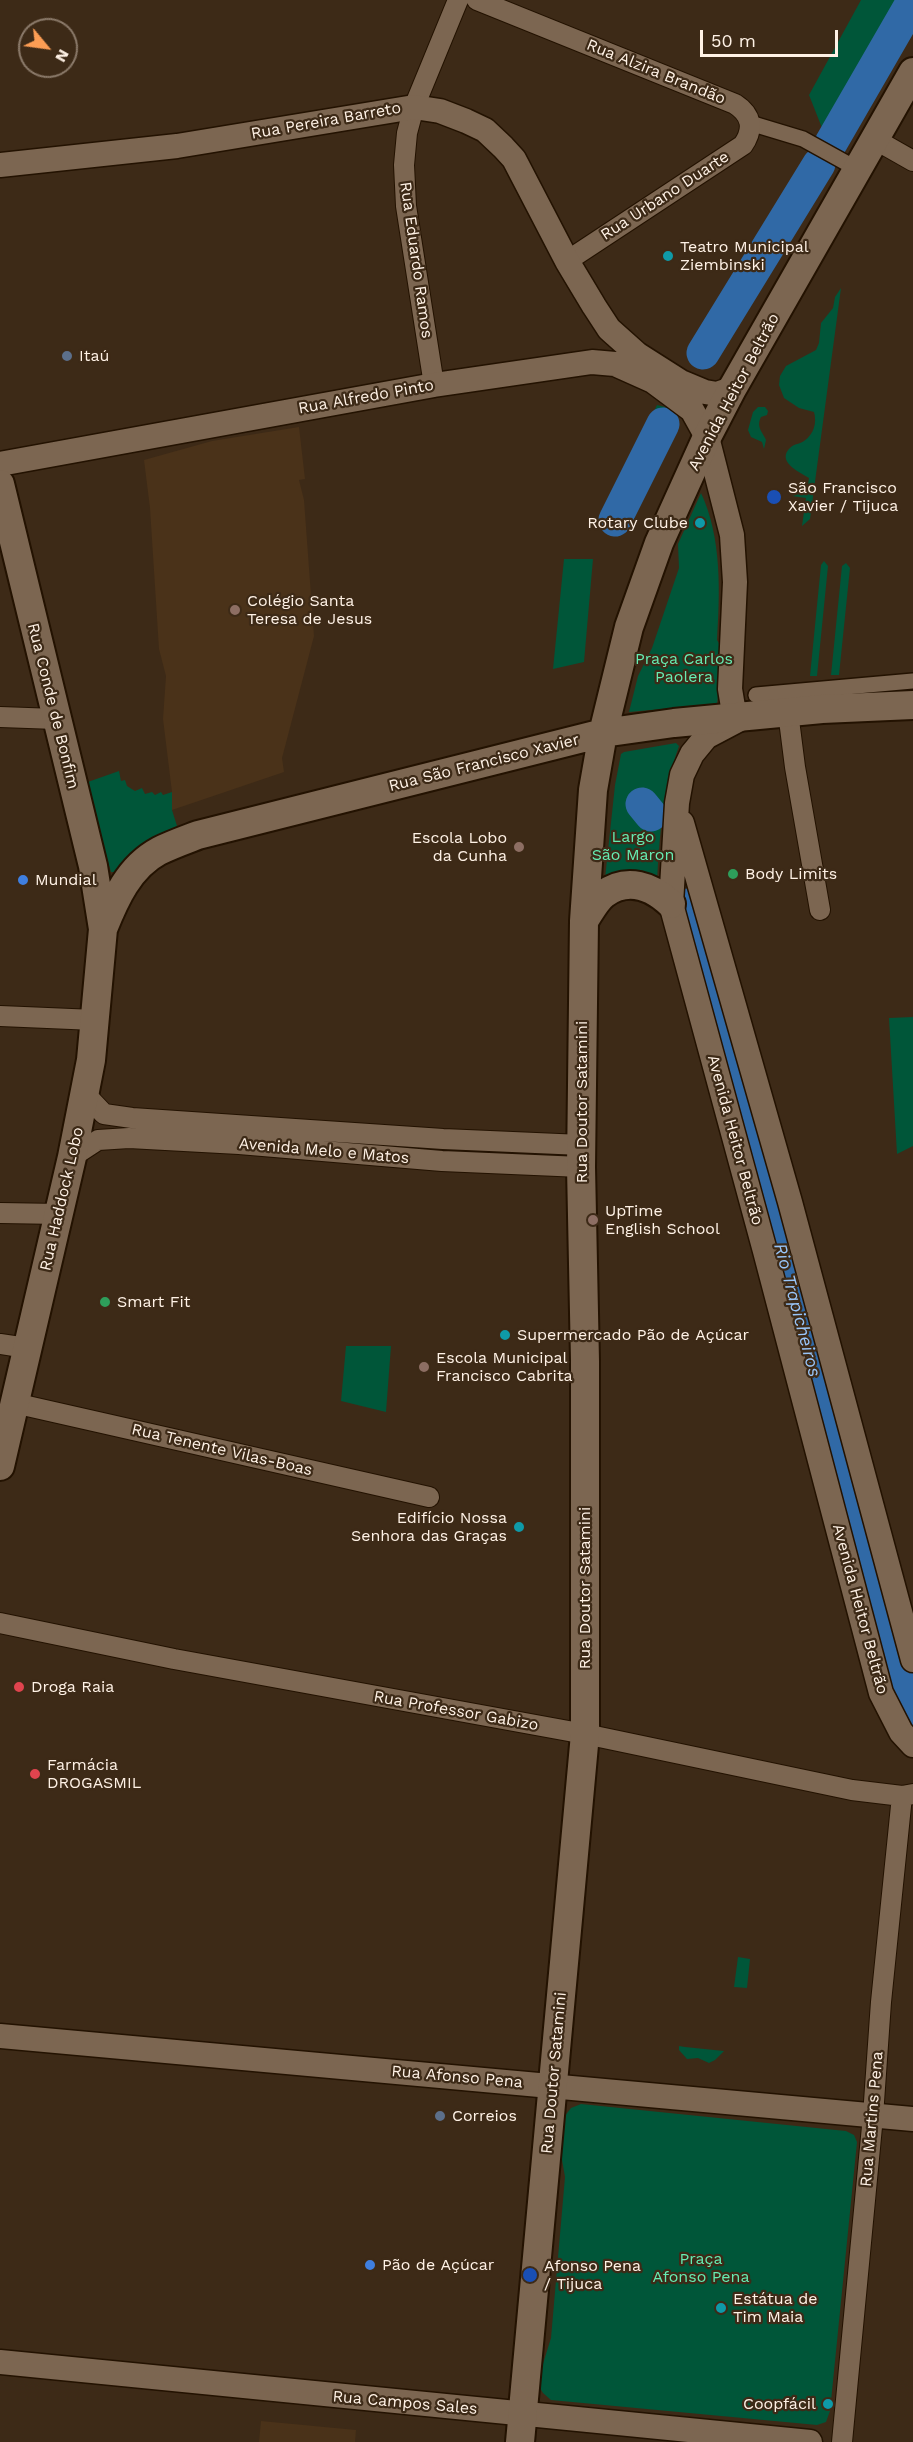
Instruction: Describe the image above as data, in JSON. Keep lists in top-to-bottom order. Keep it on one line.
{"streets":{"main road":["Avenida Heitor Beltrão","Rua Conde de Bonfim","Rua São Francisco Xavier","Rua Doutor Satamini","Rua Haddock Lobo"],"street":["Rua Alzira Brandão","Rua Pereira Barreto","Rua Urbano Duarte","Rua Eduardo Ramos","Rua Alfredo Pinto","Avenida Melo e Matos","Rua Tenente Vilas-Boas","Rua Professor Gabizo","Rua Afonso Pena","Rua Martins Pena","Rua Campos Sales"]},"crossings":[["Rua Alzira Brandão","Rua Urbano Duarte"],["Rua Pereira Barreto","Rua Urbano Duarte"],["Rua Pereira Barreto","Rua Eduardo Ramos"],["Rua Pereira Barreto","Avenida Heitor Beltrão"],["Rua Eduardo Ramos","Rua Alfredo Pinto"],["Avenida Heitor Beltrão","Rua Alfredo Pinto"],["Avenida Heitor Beltrão","Rua São Francisco Xavier"],["Avenida Heitor Beltrão","Rua Doutor Satamini"],["Rua Alfredo Pinto","Rua São Francisco Xavier"],["Rua Conde de Bonfim","Rua São Francisco Xavier"],["Rua Conde de Bonfim","Rua Haddock Lobo"],["Rua São Francisco Xavier","Rua Doutor Satamini"],["Rua São Francisco Xavier","Rua Haddock Lobo"],["Rua Doutor Satamini","Avenida Melo e Matos"],["Rua Doutor Satamini","Rua Professor Gabizo"],["Rua Doutor Satamini","Rua Afonso Pena"],["Rua Doutor Satamini","Rua Campos Sales"],["Avenida Melo e Matos","Rua Haddock Lobo"],["Rua Haddock Lobo","Rua Tenente Vilas-Boas"],["Rua Professor Gabizo","Rua Martins Pena"],["Rua Afonso Pena","Rua Martins Pena"]],"water":["Rio Trapicheiros"],"parks":["Praça Carlos Paolera","Largo São Maron","Praça Afonso Pena"],"places":["Teatro Municipal Ziembinski","Itaú","São Francisco Xavier / Tijuca","Rotary Clube","Colégio Santa Teresa de Jesus","Escola Lobo da Cunha","Body Limits","Mundial","UpTime English School","Smart Fit","Supermercado Pão de Açúcar","Escola Municipal Francisco Cabrita","Edifício Nossa Senhora das Graças","Droga Raia","Farmácia DROGASMIL","Correios","Pão de Açúcar","Afonso Pena / Tijuca","Estátua de Tim Maia","Coopfácil"],"scale_bar":"50 m","north":"bottom right"}
